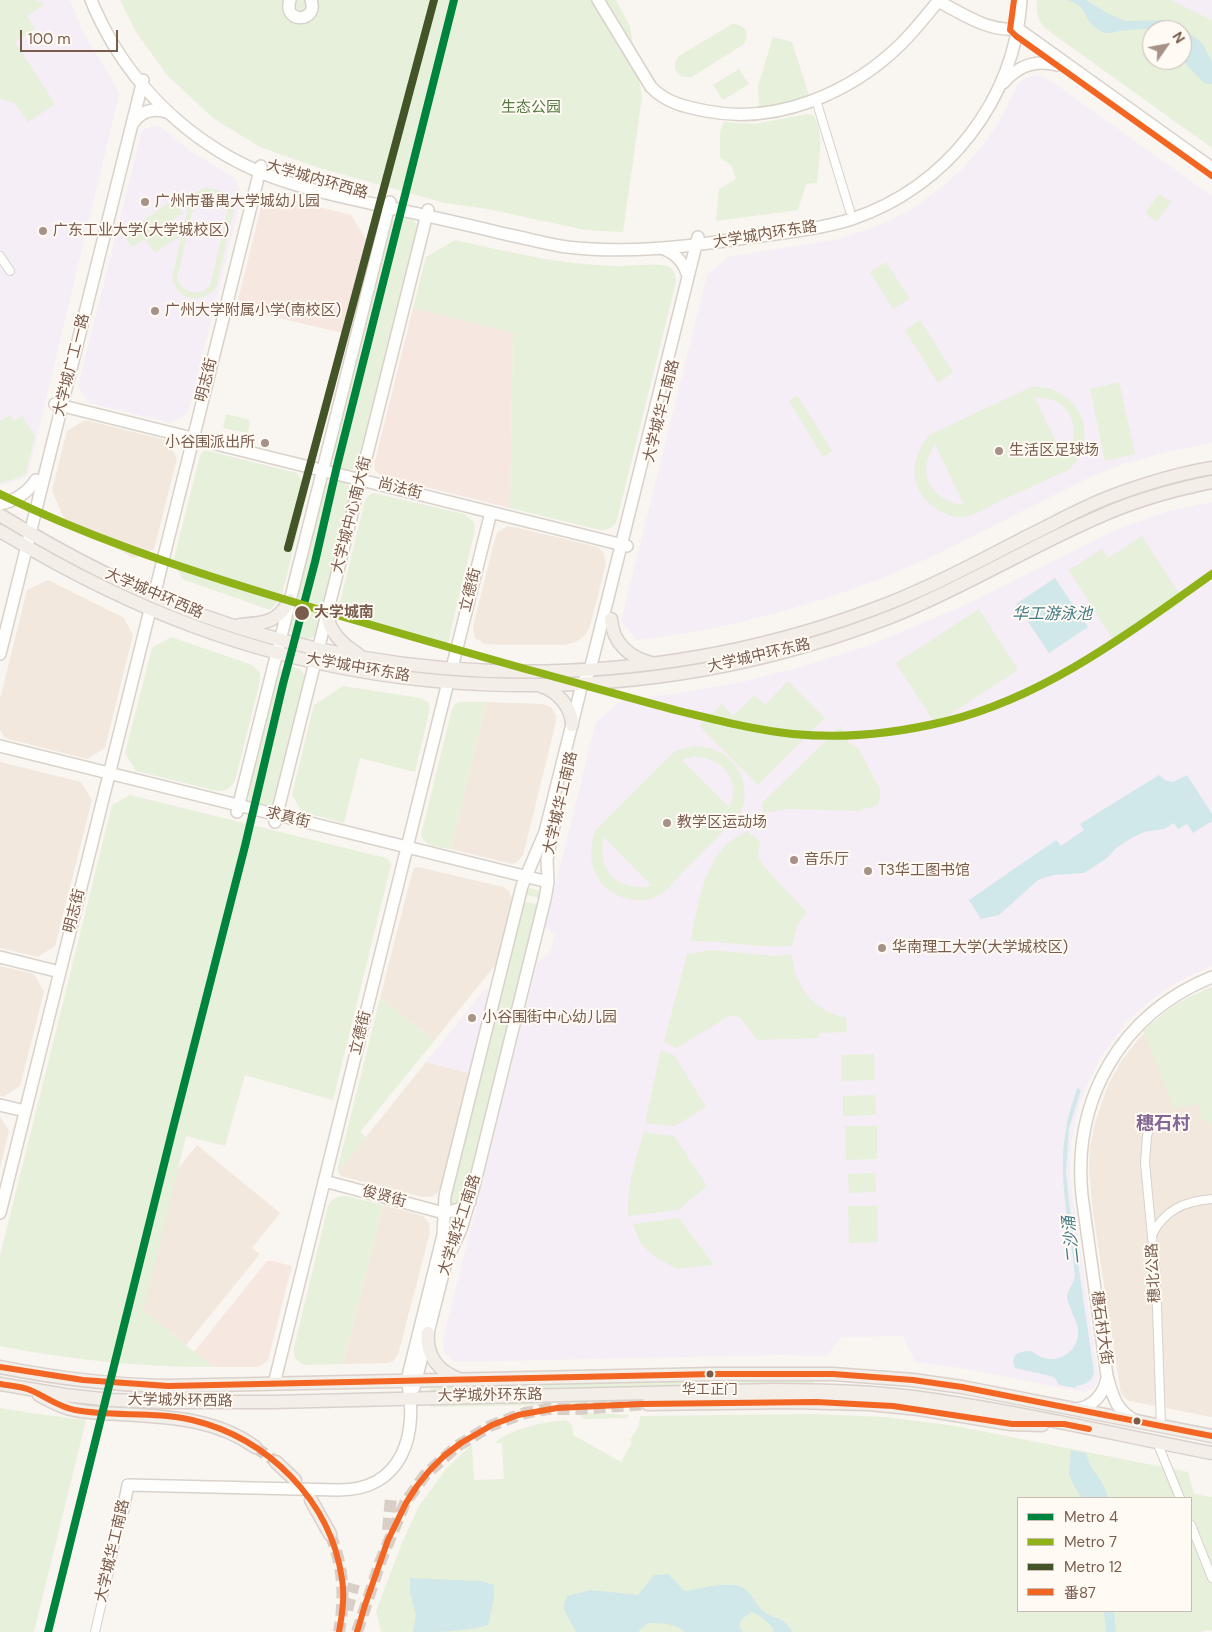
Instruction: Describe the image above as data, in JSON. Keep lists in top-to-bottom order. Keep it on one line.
{"streets":{"main road":["大学城内环西路","大学城内环东路","大学城广工一路","明志街","大学城华工南路","尚法街","大学城中心南大街","立德街","大学城中环西路","大学城中环东路","求真街","俊贤街","穗石村大街","大学城外环东路","大学城外环西路"],"street":["穗北公路"]},"crossings":[["大学城内环西路","大学城内环东路"],["大学城内环西路","大学城广工一路"],["大学城内环西路","明志街"],["大学城内环西路","大学城中心南大街"],["大学城内环东路","大学城华工南路"],["大学城内环东路","大学城中心南大街"],["大学城广工一路","尚法街"],["大学城广工一路","大学城中环西路"],["明志街","尚法街"],["明志街","大学城中环西路"],["明志街","求真街"],["大学城华工南路","尚法街"],["大学城华工南路","大学城中环东路"],["大学城华工南路","求真街"],["大学城华工南路","俊贤街"],["大学城华工南路","大学城外环东路"],["尚法街","大学城中心南大街"],["尚法街","立德街"],["大学城中心南大街","大学城中环西路"],["大学城中心南大街","大学城中环东路"],["大学城中心南大街","求真街"],["立德街","大学城中环东路"],["立德街","求真街"],["立德街","俊贤街"],["立德街","大学城外环东路"],["立德街","大学城外环西路"],["大学城中环西路","大学城中环东路"],["穗北公路","大学城外环东路"],["穗石村大街","大学城外环东路"],["大学城外环东路","大学城外环西路"]],"districts":["穗石村"],"water":["华工游泳池","二沙涌"],"parks":["生态公园"],"places":["广州市番禺大学城幼儿园","广东工业大学(大学城校区)","广州大学附属小学(南校区)","小谷围派出所","生活区足球场","大学城南","教学区运动场","音乐厅","T3华工图书馆","华南理工大学(大学城校区)","小谷围街中心幼儿园","华工正门"],"lines":["metro line 4","metro line 12","transit line 番87","metro line 7"],"legend":["Metro 4","Metro 7","Metro 12","番87"],"scale_bar":"100 m","north":"top right"}
